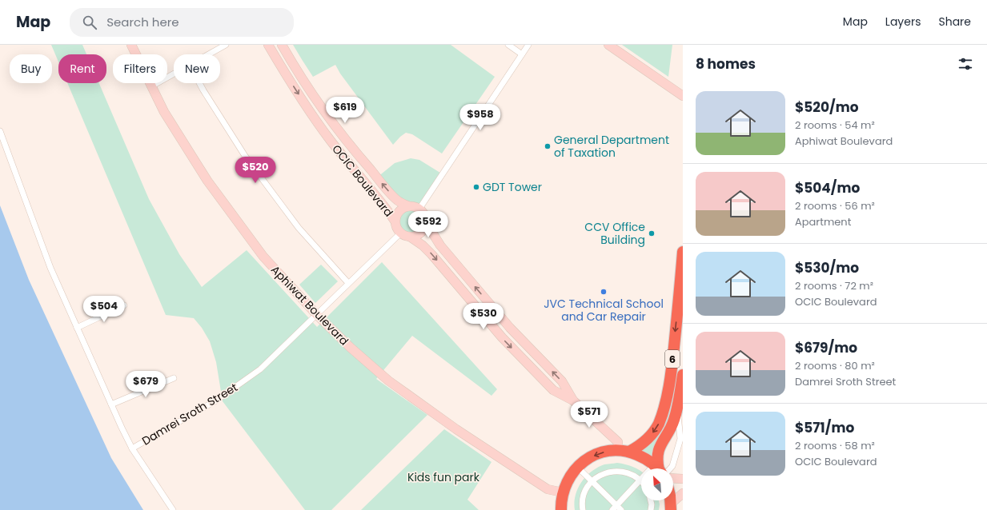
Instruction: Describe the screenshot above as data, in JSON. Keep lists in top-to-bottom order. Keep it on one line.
{"streets":{"highway":["6"],"street":["OCIC Boulevard","Aphiwat Boulevard","Damrei Sroth Street"]},"crossings":[["OCIC Boulevard","Damrei Sroth Street"],["Aphiwat Boulevard","6"],["Aphiwat Boulevard","Damrei Sroth Street"]],"parks":["Kids fun park"],"places":["General Department of Taxation","GDT Tower","CCV Office Building","JVC Technical School and Car Repair"],"north":"top left","page":{"header":"Map","search":"Search here","nav":["Map","Layers","Share"],"heading":"8 homes","chip":["Buy","Rent","Filters","New"],"list":[{"name":"$520/mo","note":"2 rooms · 54 m² · Aphiwat Boulevard"},{"name":"$504/mo","note":"2 rooms · 56 m² · Apartment"},{"name":"$530/mo","note":"2 rooms · 72 m² · OCIC Boulevard"},{"name":"$679/mo","note":"2 rooms · 80 m² · Damrei Sroth Street"},{"name":"$571/mo","note":"2 rooms · 58 m² · OCIC Boulevard"}],"price":["$619","$958","$520","$592","$504","$530","$679","$571"]}}
